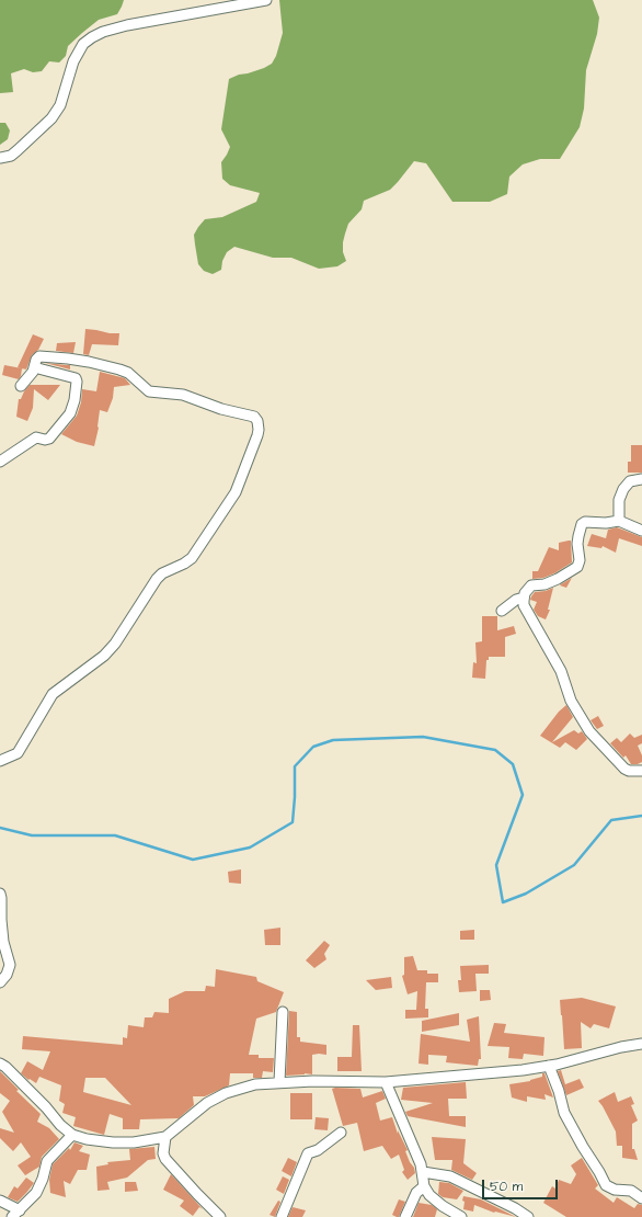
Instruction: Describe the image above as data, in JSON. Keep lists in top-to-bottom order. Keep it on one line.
{"scale_bar":"50 m"}
